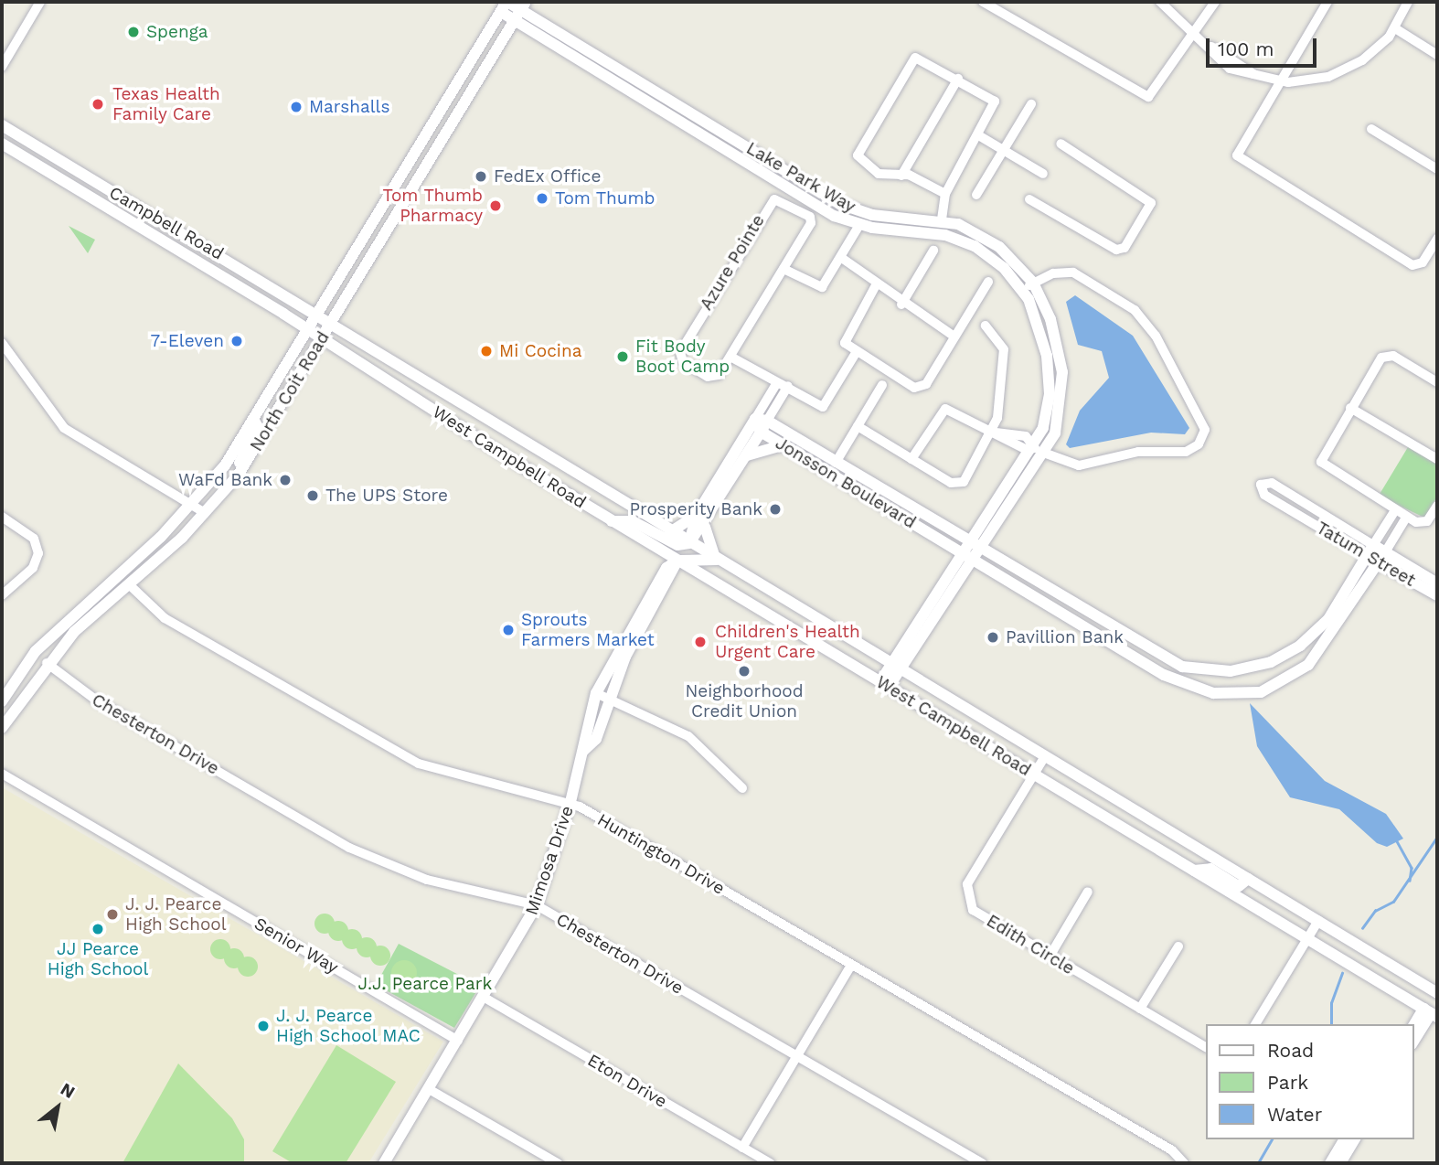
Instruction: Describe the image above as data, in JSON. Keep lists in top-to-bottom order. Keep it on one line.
{"streets":{"main road":["Lake Park Way","Campbell Road","North Coit Road","West Campbell Road","Jonsson Boulevard","Tatum Street","Mimosa Drive"],"street":["Azure Pointe","Chesterton Drive","Huntington Drive","Edith Circle","Senior Way","Eton Drive"]},"crossings":[["Lake Park Way","North Coit Road"],["Lake Park Way","West Campbell Road"],["Lake Park Way","Jonsson Boulevard"],["Campbell Road","North Coit Road"],["Campbell Road","West Campbell Road"],["North Coit Road","West Campbell Road"],["North Coit Road","Chesterton Drive"],["North Coit Road","Huntington Drive"],["West Campbell Road","Mimosa Drive"],["West Campbell Road","Edith Circle"],["Jonsson Boulevard","Tatum Street"],["Chesterton Drive","Mimosa Drive"],["Huntington Drive","Mimosa Drive"],["Mimosa Drive","Senior Way"],["Mimosa Drive","Eton Drive"]],"parks":["J.J. Pearce Park"],"places":["Spenga","Texas Health Family Care","Marshalls","FedEx Office","Tom Thumb","Tom Thumb Pharmacy","7-Eleven","Mi Cocina","Fit Body Boot Camp","WaFd Bank","The UPS Store","Prosperity Bank","Sprouts Farmers Market","Pavillion Bank","Children's Health Urgent Care","Neighborhood Credit Union","J. J. Pearce High School","JJ Pearce High School","J. J. Pearce High School MAC"],"legend":["Road","Park","Water"],"scale_bar":"100 m","north":"top right"}
